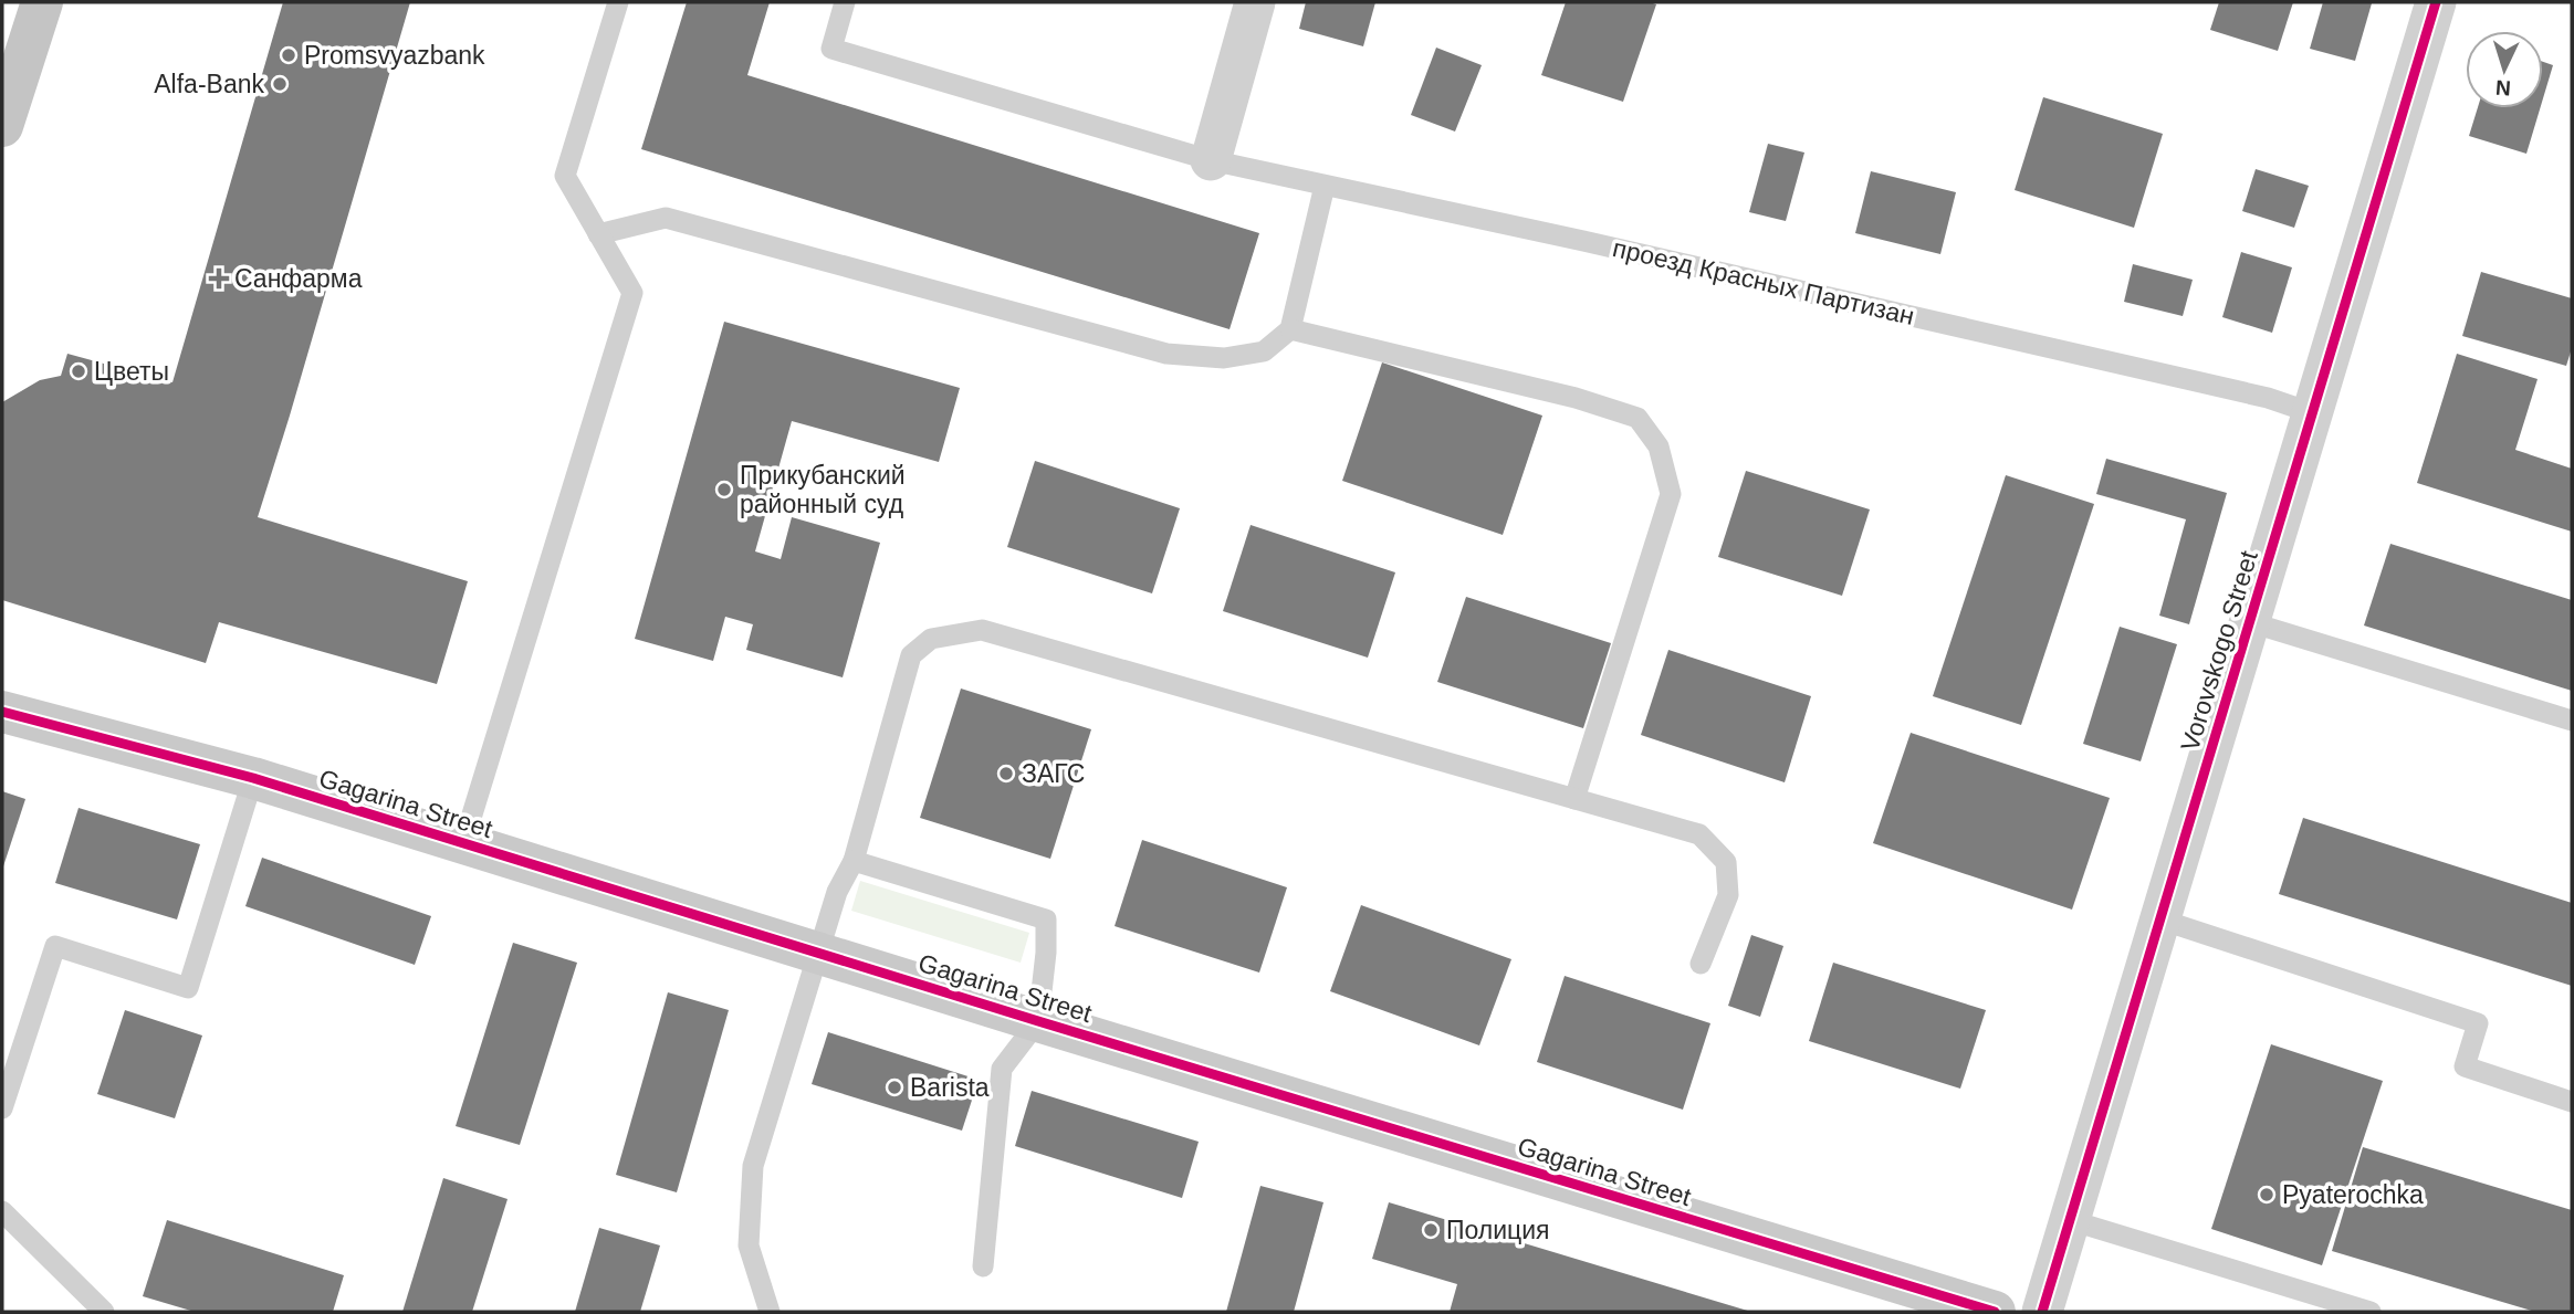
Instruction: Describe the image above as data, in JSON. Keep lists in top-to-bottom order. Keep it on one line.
{"streets":{"street":["Vorovskogo Street","Gagarina Street"],"lane":["проезд Красных Партизан"]},"crossings":[["проезд Красных Партизан","Vorovskogo Street"]],"places":{"other":["Promsvyazbank","Alfa-Bank","Цветы","Прикубанский районный суд","ЗАГС","Barista","Pyaterochka","Полиция"],"health":["Санфарма"]},"north":"bottom"}
